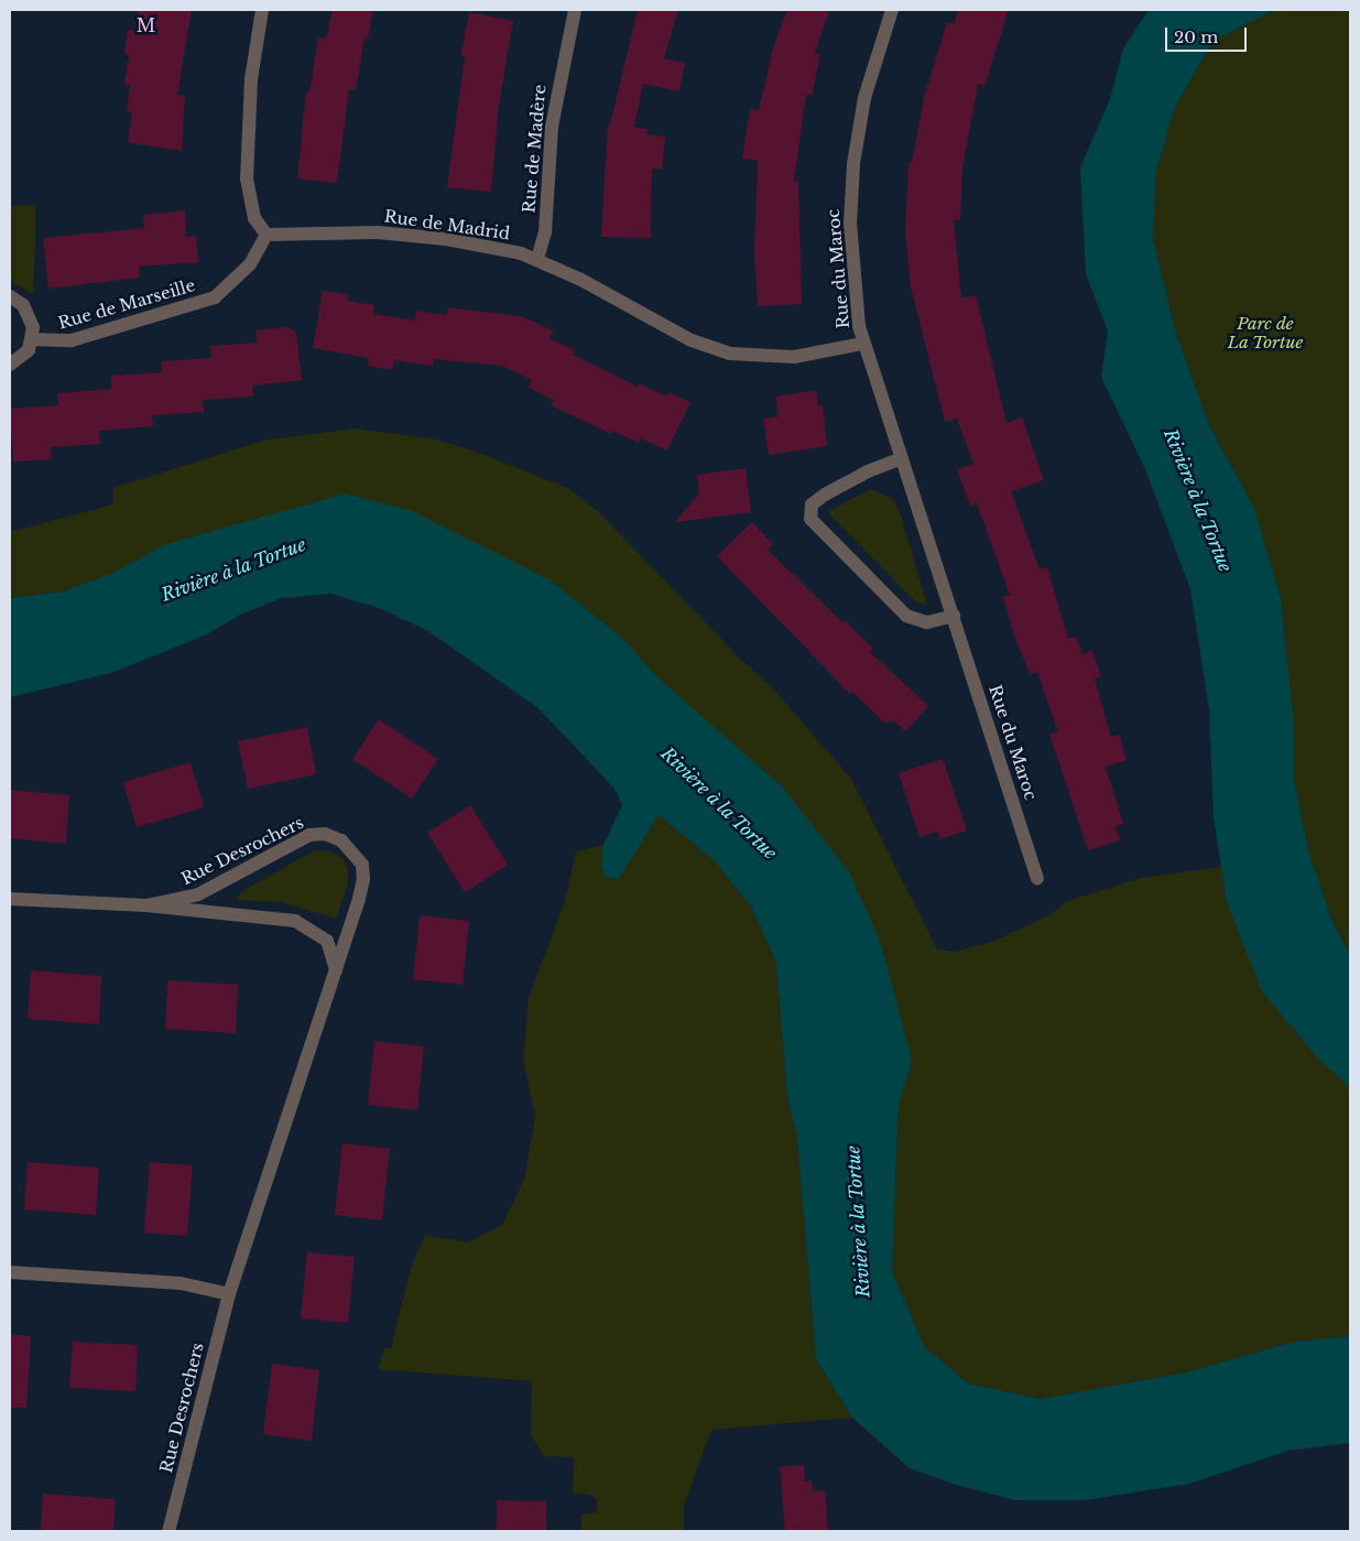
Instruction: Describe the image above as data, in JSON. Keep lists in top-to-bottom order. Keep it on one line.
{"streets":{"street":["Rue de Madère","Rue de Madrid","Rue du Maroc","Rue de Marseille","Rue Desrochers"]},"crossings":[["Rue de Madère","Rue de Madrid"],["Rue de Madrid","Rue du Maroc"],["Rue de Madrid","Rue de Marseille"]],"districts":["M"],"water":["Rivière à la Tortue"],"parks":["Parc de La Tortue"],"scale_bar":"20 m"}
